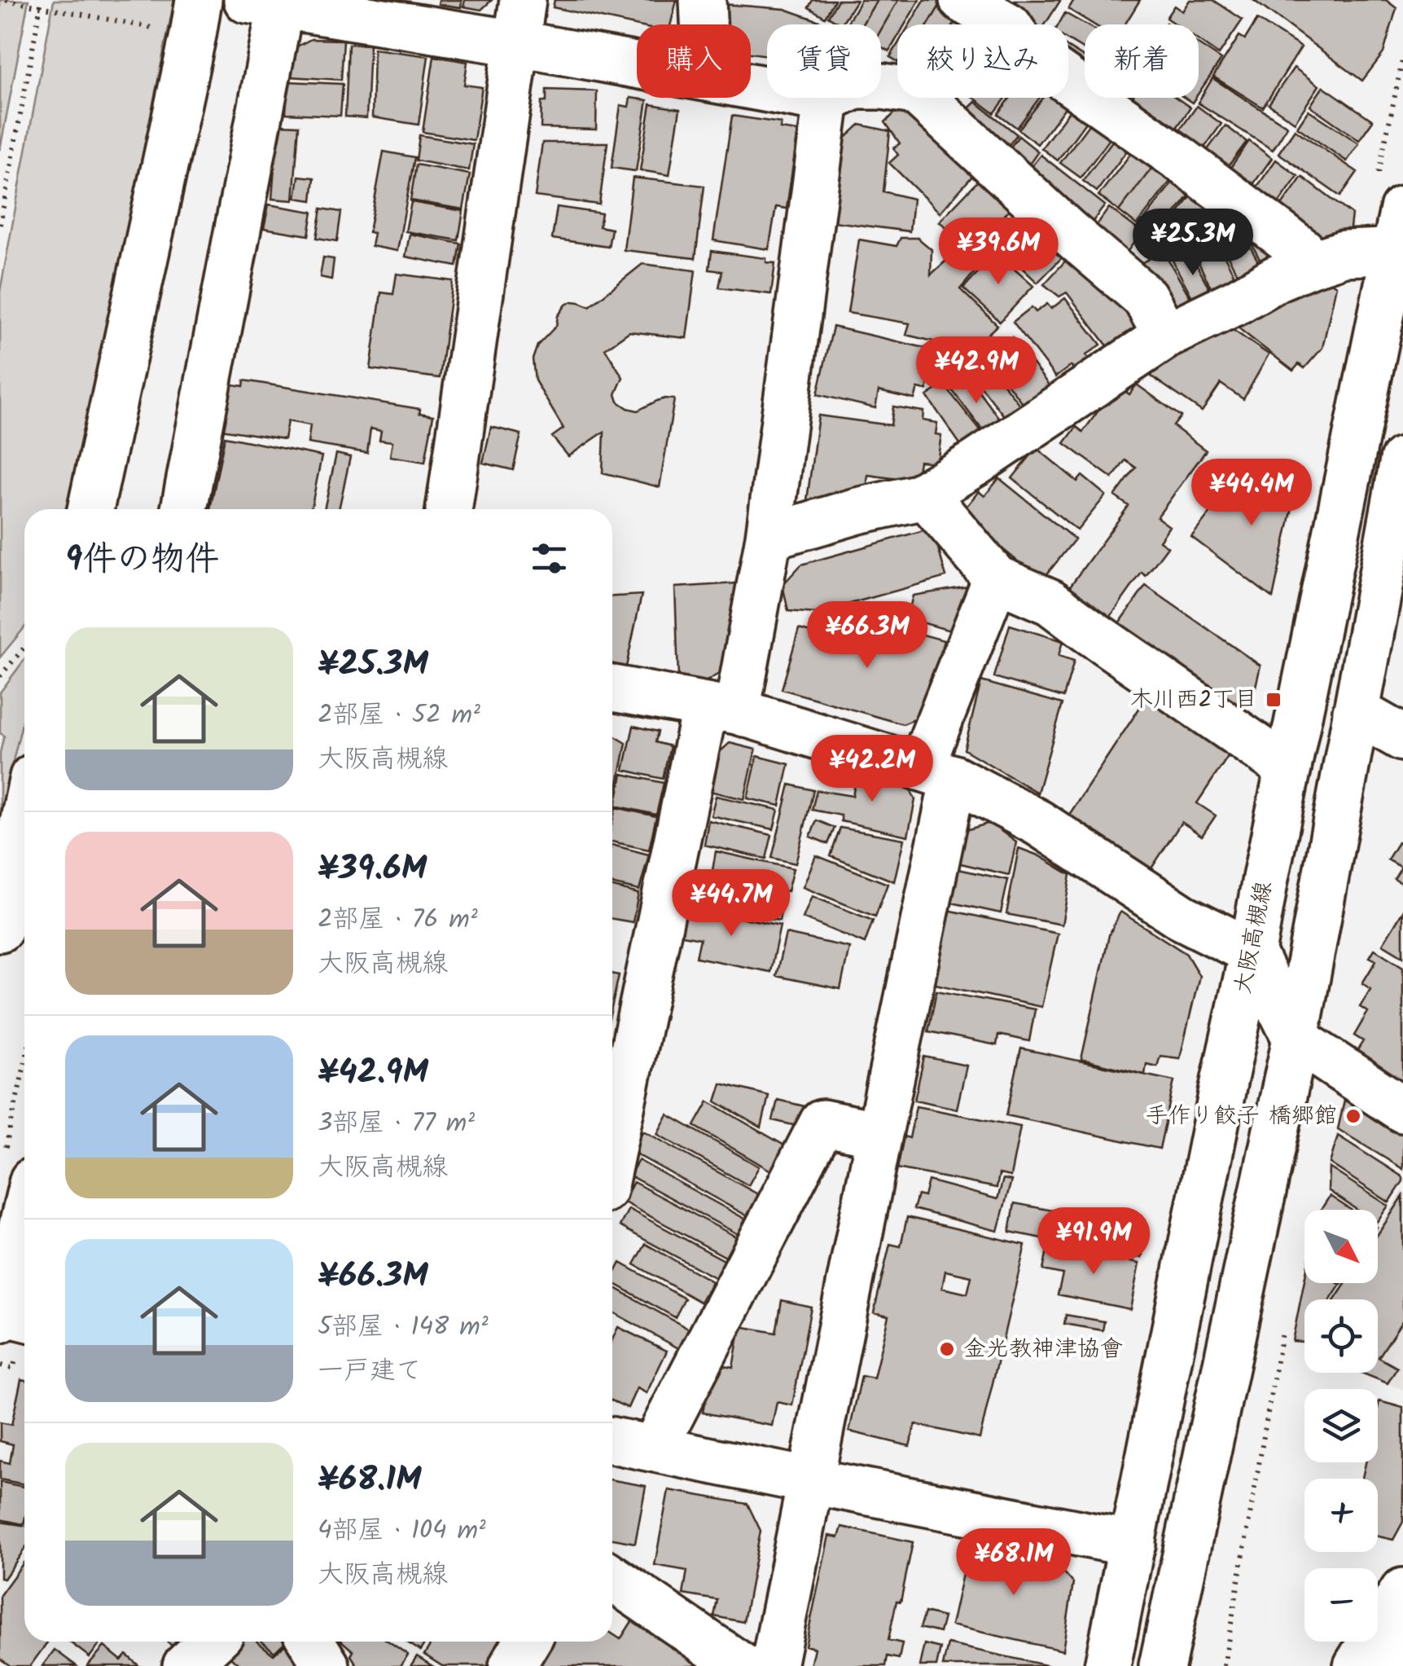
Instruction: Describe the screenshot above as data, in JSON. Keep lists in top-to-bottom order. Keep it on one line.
{"streets":{"street":["大阪高槻線"]},"places":{"transit":["木川西2丁目"],"other":["手作り餃子 橋郷館","金光教神津協會"]},"north":"bottom right","page":{"chip":["購入","賃貸","絞り込み","新着"],"price":["¥25.3M","¥39.6M","¥42.9M","¥44.4M","¥66.3M","¥42.2M","¥44.7M","¥91.9M","¥68.1M"],"heading":"9件の物件","list":[{"name":"¥25.3M","note":"2部屋 · 52 m² · 大阪高槻線"},{"name":"¥39.6M","note":"2部屋 · 76 m² · 大阪高槻線"},{"name":"¥42.9M","note":"3部屋 · 77 m² · 大阪高槻線"},{"name":"¥66.3M","note":"5部屋 · 148 m² · 一戸建て"},{"name":"¥68.1M","note":"4部屋 · 104 m² · 大阪高槻線"}],"map_buttons":["+","−"]}}
